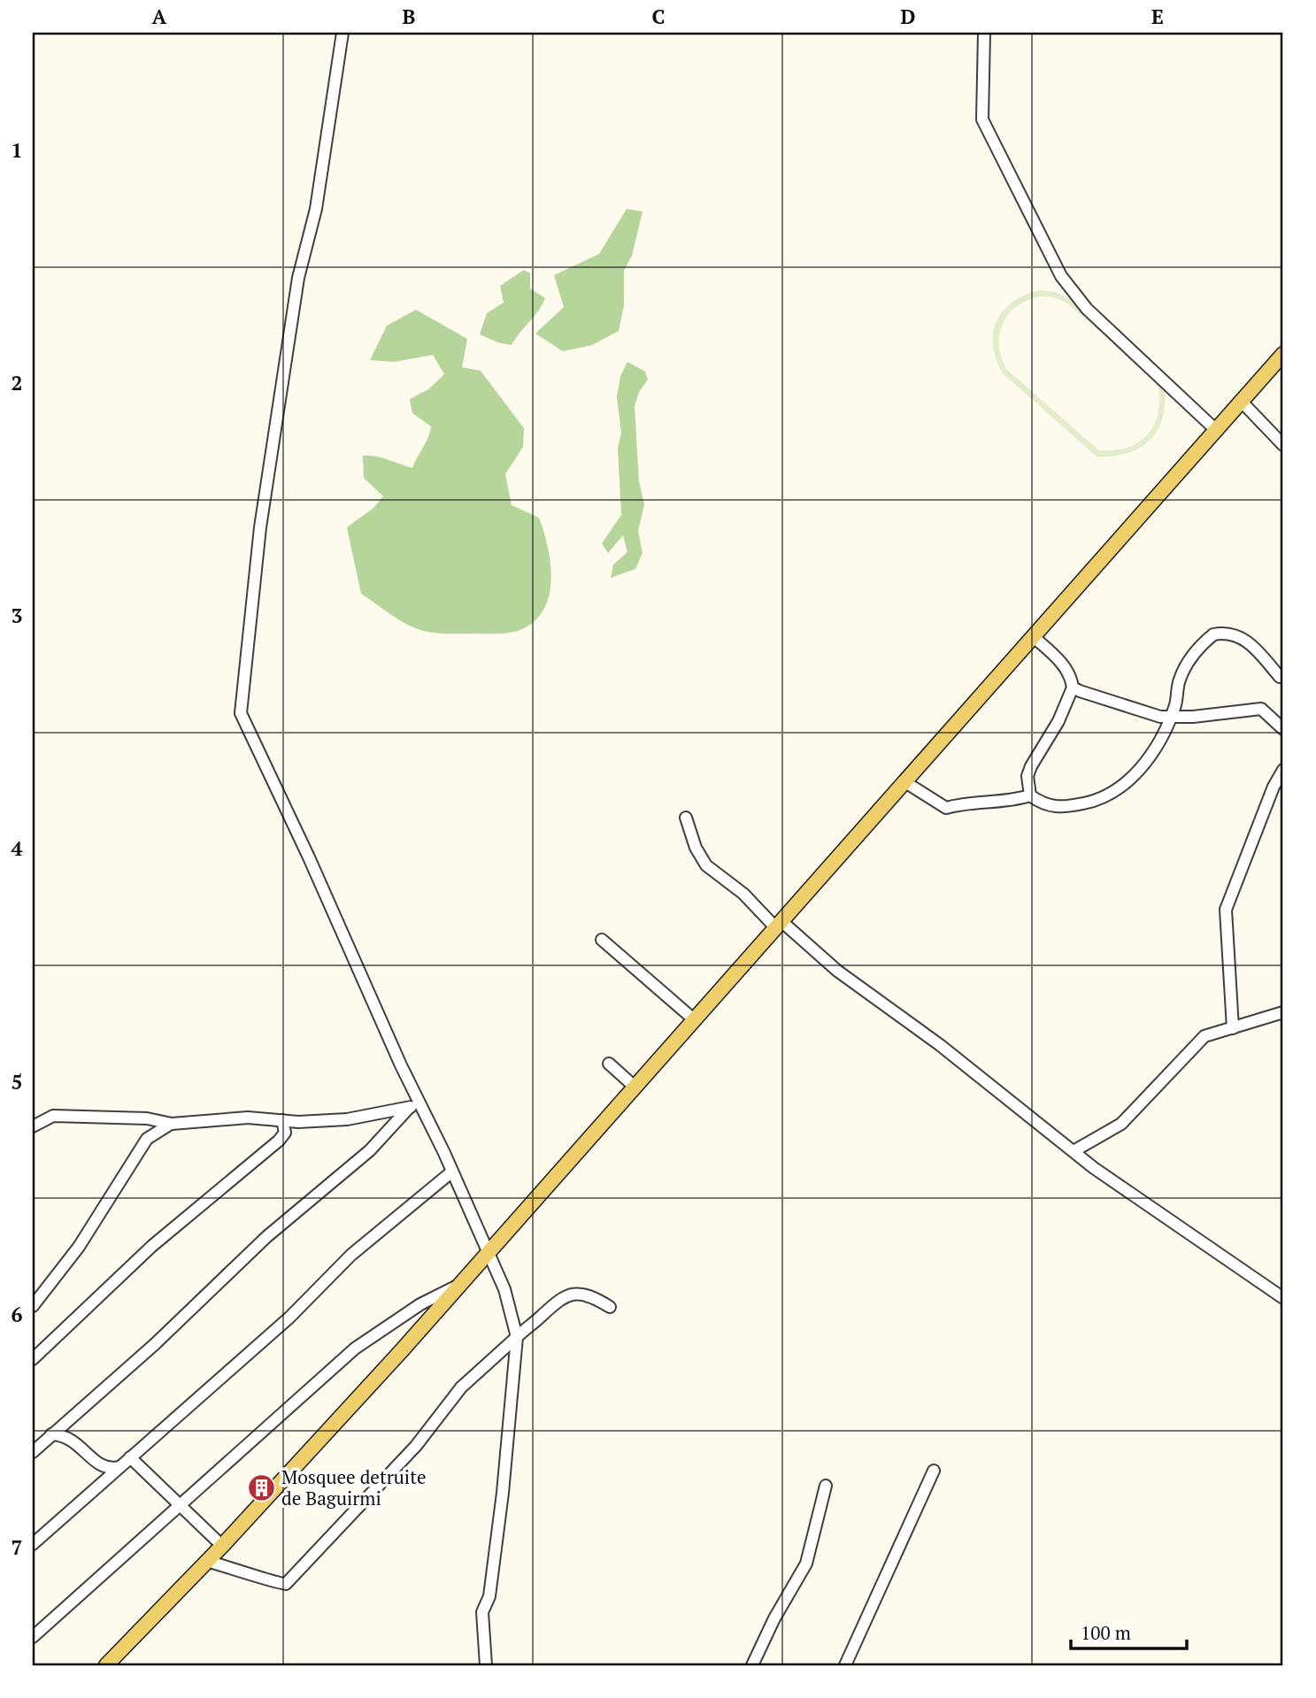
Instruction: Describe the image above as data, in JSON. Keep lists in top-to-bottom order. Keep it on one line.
{"places":{"building":["Mosquee detruite de Baguirmi"]},"scale_bar":"100 m","grid":{"columns":["A","B","C","D","E"],"rows":["1","2","3","4","5","6","7"]}}
